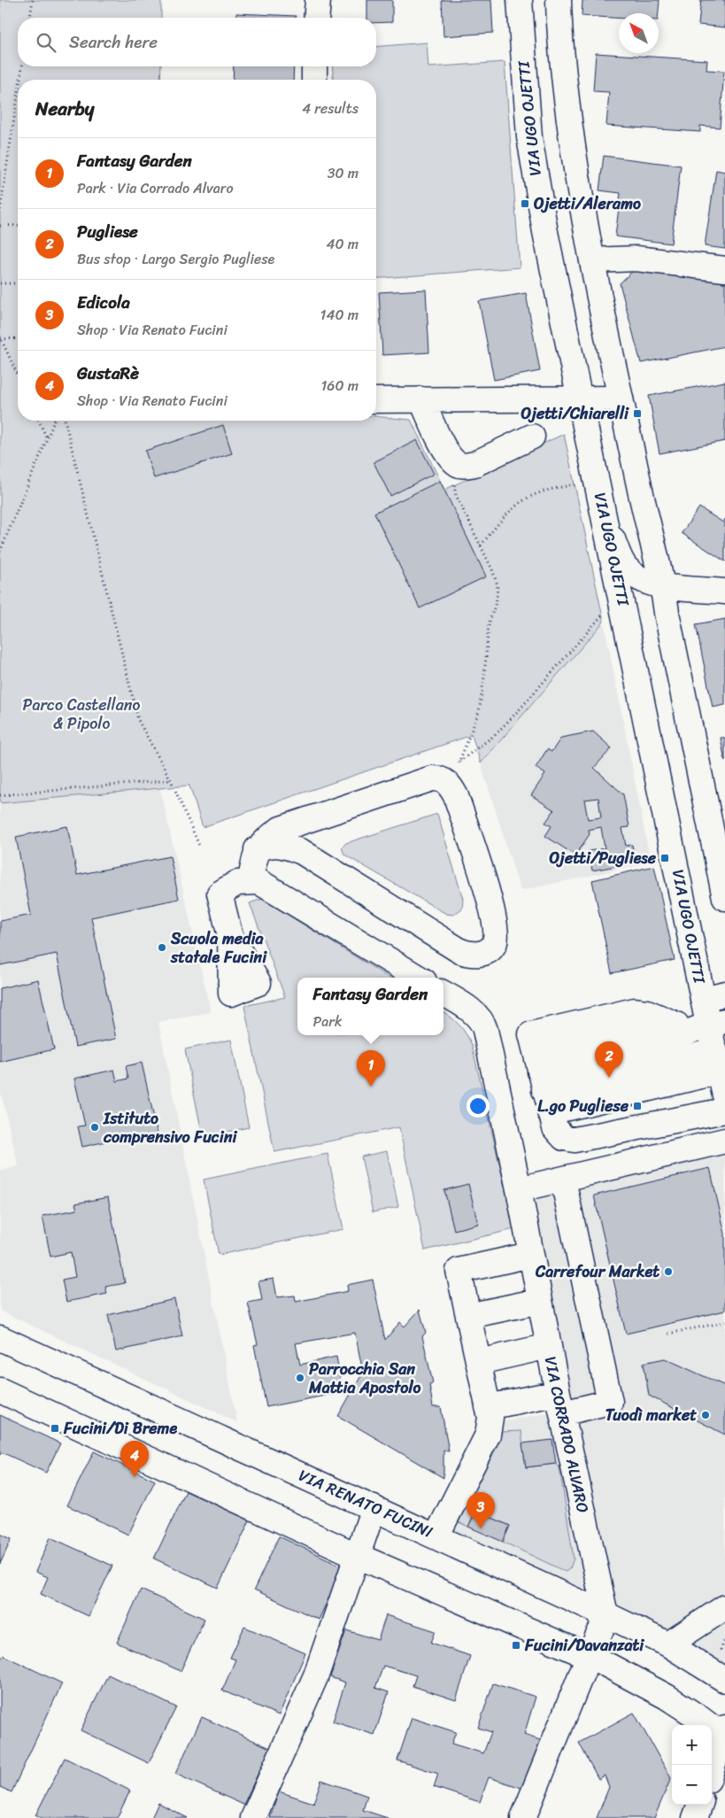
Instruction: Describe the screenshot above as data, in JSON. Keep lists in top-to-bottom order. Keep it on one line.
{"streets":{"main road":["VIA UGO OJETTI","VIA CORRADO ALVARO","VIA RENATO FUCINI"]},"crossings":[["VIA CORRADO ALVARO","VIA RENATO FUCINI"]],"parks":["Parco Castellano & Pipolo"],"places":{"transit":["Ojetti/Aleramo","Ojetti/Chiarelli","Ojetti/Pugliese","L.go Pugliese","Fucini/Di Breme","Fucini/Davanzati"],"other":["Scuola media statale Fucini","Istituto comprensivo Fucini","Carrefour Market","Parrocchia San Mattia Apostolo","Tuodì market"]},"north":"top left","page":{"search":"Search here","heading":["Nearby","4 results"],"list":[{"mark":"1","name":"Fantasy Garden","note":"Park · Via Corrado Alvaro","value":"30 m"},{"mark":"2","name":"Pugliese","note":"Bus stop · Largo Sergio Pugliese","value":"40 m"},{"mark":"3","name":"Edicola","note":"Shop · Via Renato Fucini","value":"140 m"},{"mark":"4","name":"GustaRè","note":"Shop · Via Renato Fucini","value":"160 m"}],"popup":["Fantasy Garden","Park"],"pins":["2","1","4","3"],"map_buttons":["+","−"]}}
